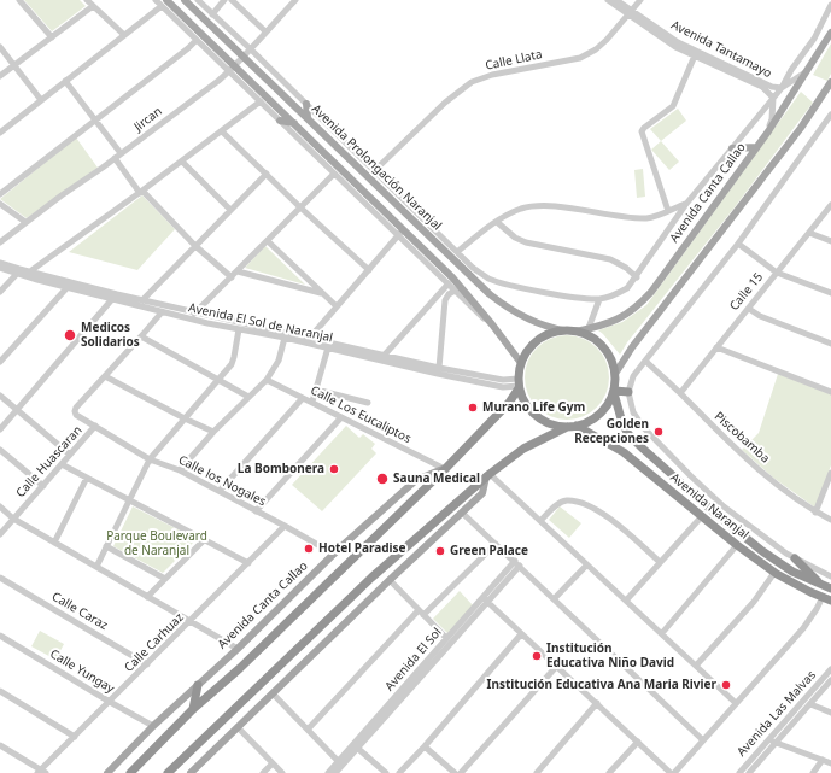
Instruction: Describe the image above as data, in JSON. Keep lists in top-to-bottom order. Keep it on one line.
{"streets":{"highway":["Avenida Canta Callao","Avenida Naranjal"],"main road":["Avenida Prolongación Naranjal"],"street":["Avenida Tantamayo","Calle Llata","Jircan","Calle 15","Avenida El Sol de Naranjal","Calle Los Eucaliptos","Piscobamba","Calle Huascaran","Calle los Nogales","Calle Caraz","Calle Carhuaz","Avenida El Sol","Calle Yungay","Avenida Las Malvas"]},"crossings":[["Avenida Tantamayo","Calle Llata"],["Avenida Tantamayo","Avenida Canta Callao"],["Calle Llata","Avenida Prolongación Naranjal"],["Jircan","Avenida Prolongación Naranjal"],["Avenida Prolongación Naranjal","Avenida Canta Callao"],["Avenida Prolongación Naranjal","Avenida El Sol de Naranjal"],["Avenida Prolongación Naranjal","Avenida Naranjal"],["Avenida Canta Callao","Avenida El Sol de Naranjal"],["Avenida Canta Callao","Calle Los Eucaliptos"],["Avenida Canta Callao","Calle los Nogales"],["Avenida Canta Callao","Avenida Naranjal"],["Avenida Canta Callao","Calle Yungay"],["Calle 15","Piscobamba"],["Avenida El Sol de Naranjal","Avenida Naranjal"],["Calle Huascaran","Calle los Nogales"],["Calle los Nogales","Calle Carhuaz"],["Calle Caraz","Calle Carhuaz"],["Calle Carhuaz","Calle Yungay"]],"parks":["Parque Boulevard de Naranjal"],"places":["Medicos Solidarios","Murano Life Gym","Golden Recepciones","La Bombonera","Sauna Medical","Hotel Paradise","Green Palace","Institución Educativa Niño David","Institución Educativa Ana Maria Rivier"]}
